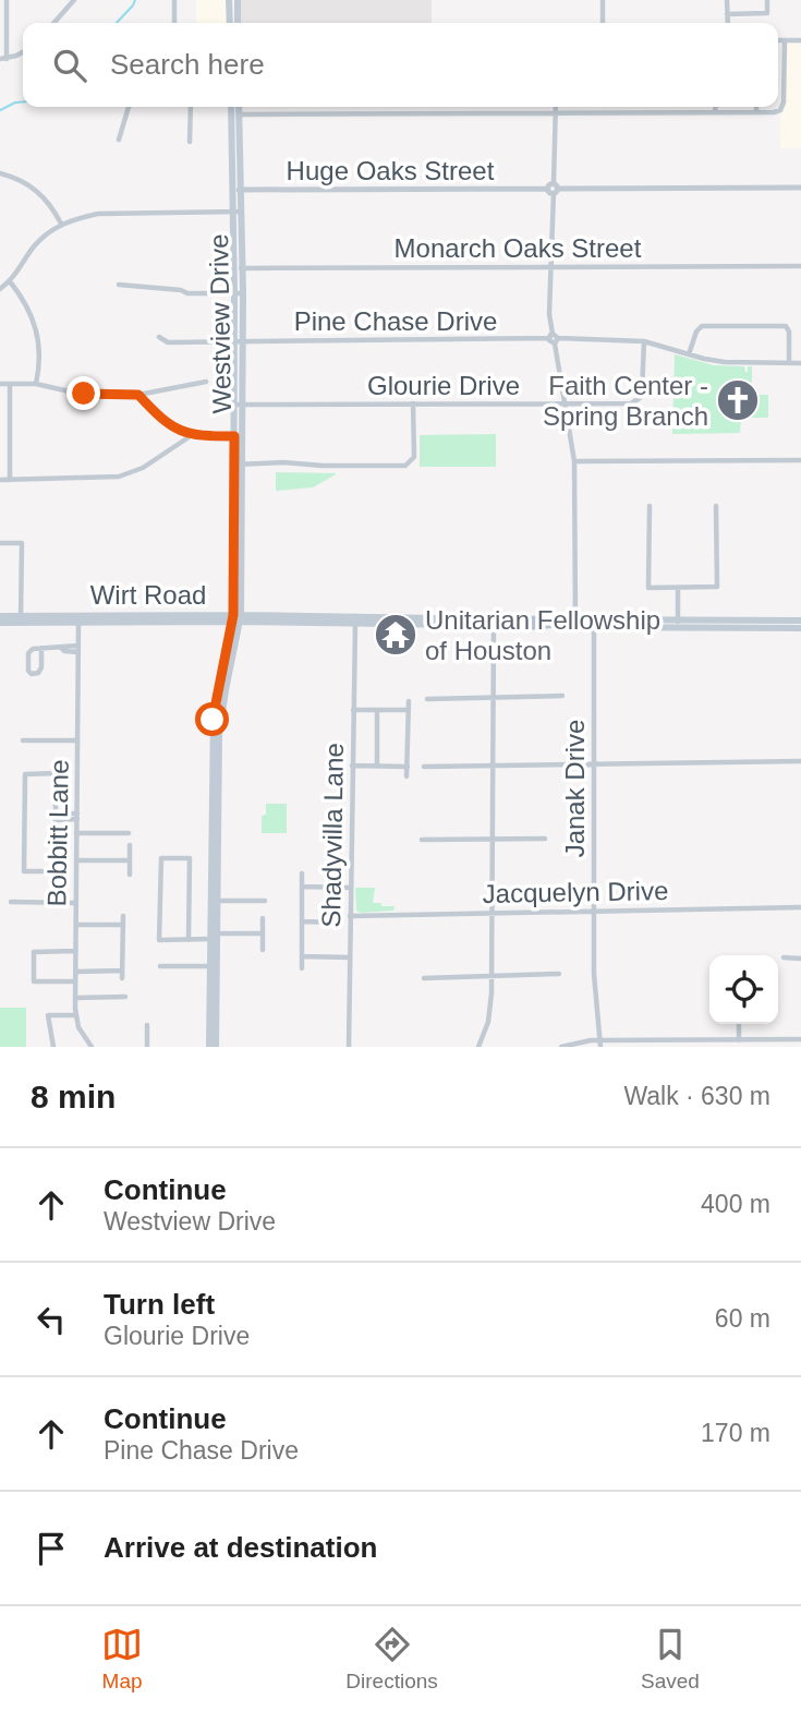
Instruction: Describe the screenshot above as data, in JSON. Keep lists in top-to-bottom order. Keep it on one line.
{"streets":{"main road":["Westview Drive","Wirt Road"],"street":["Huge Oaks Street","Monarch Oaks Street","Pine Chase Drive","Glourie Drive","Janak Drive","Bobbitt Lane","Shadyvilla Lane","Jacquelyn Drive"]},"crossings":[["Huge Oaks Street","Westview Drive"],["Monarch Oaks Street","Westview Drive"],["Pine Chase Drive","Westview Drive"],["Pine Chase Drive","Glourie Drive"],["Westview Drive","Glourie Drive"],["Westview Drive","Wirt Road"],["Wirt Road","Bobbitt Lane"],["Wirt Road","Shadyvilla Lane"],["Janak Drive","Jacquelyn Drive"],["Shadyvilla Lane","Jacquelyn Drive"]],"places":{"church":["Faith Center - Spring Branch"],"temple":["Unitarian Fellowship of Houston"]},"page":{"search":"Search here","heading":["8 min","Walk · 630 m"],"list":[["Continue","Westview Drive","400 m"],["Turn left","Glourie Drive","60 m"],["Continue","Pine Chase Drive","170 m"],"Arrive at destination"],"nav":["Map","Directions","Saved"]}}
